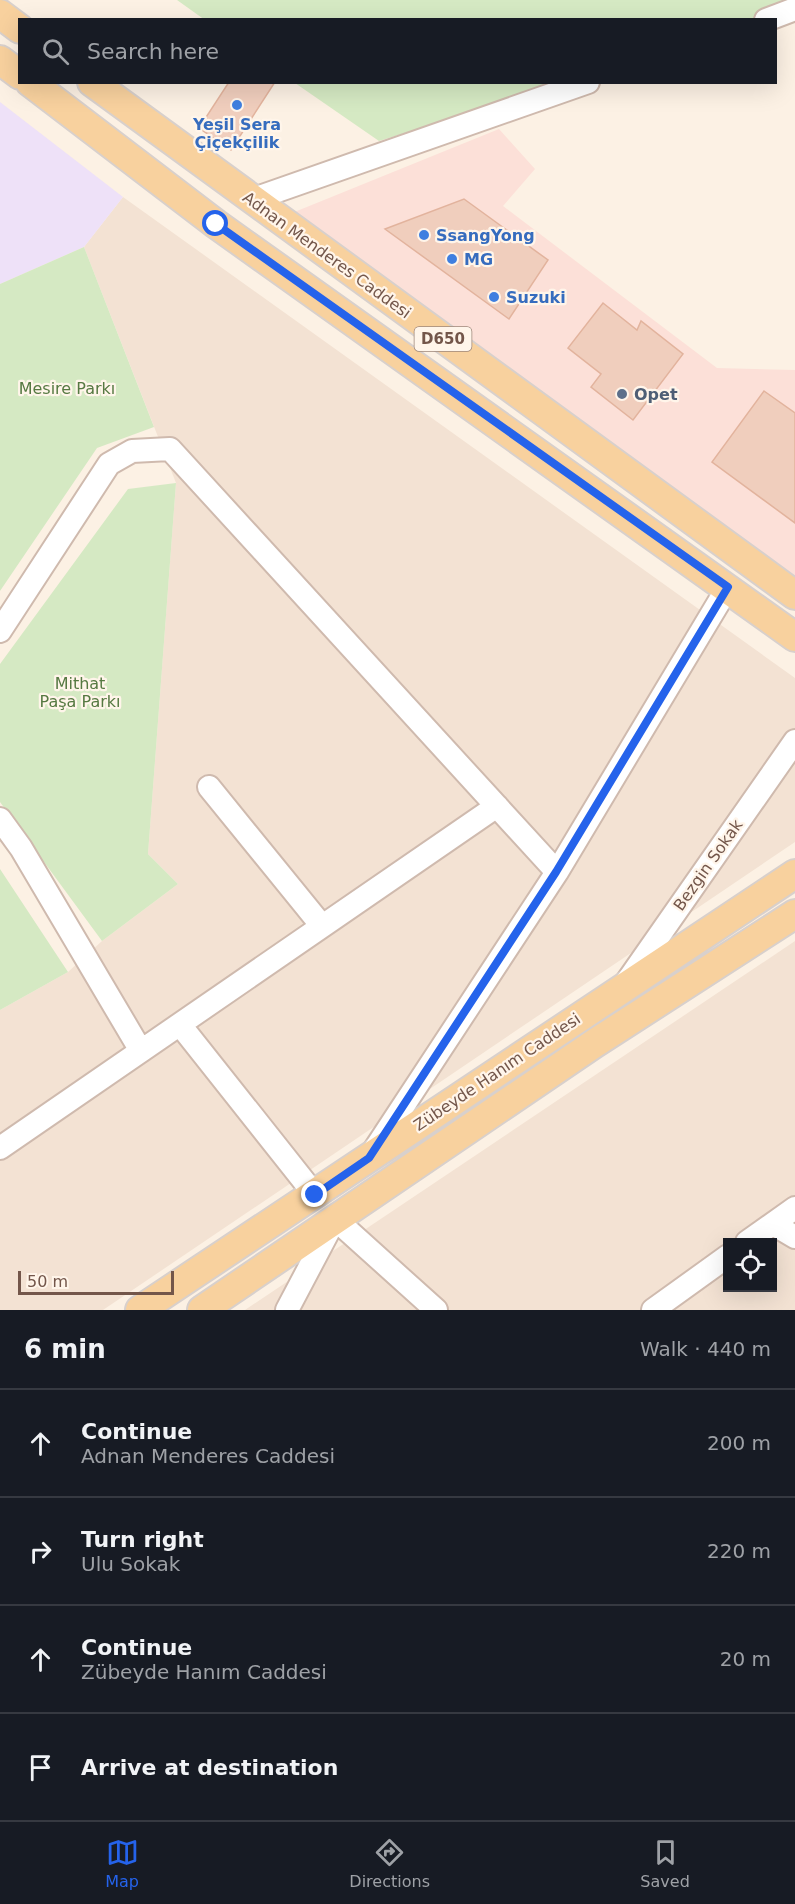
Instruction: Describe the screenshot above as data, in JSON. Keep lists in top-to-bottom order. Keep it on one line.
{"streets":{"main road":["Adnan Menderes Caddesi","D650","Zübeyde Hanım Caddesi"],"street":["Bezgin Sokak"]},"crossings":[["Bezgin Sokak","Zübeyde Hanım Caddesi"]],"parks":["Mesire Parkı","Mithat Paşa Parkı"],"places":["Yeşil Sera Çiçekçilik","SsangYong","MG","Suzuki","Opet"],"scale_bar":"50 m","page":{"search":"Search here","scale":"50 m","heading":["6 min","Walk · 440 m"],"list":[["Continue","Adnan Menderes Caddesi","200 m"],["Turn right","Ulu Sokak","220 m"],["Continue","Zübeyde Hanım Caddesi","20 m"],"Arrive at destination"],"nav":["Map","Directions","Saved"]}}
